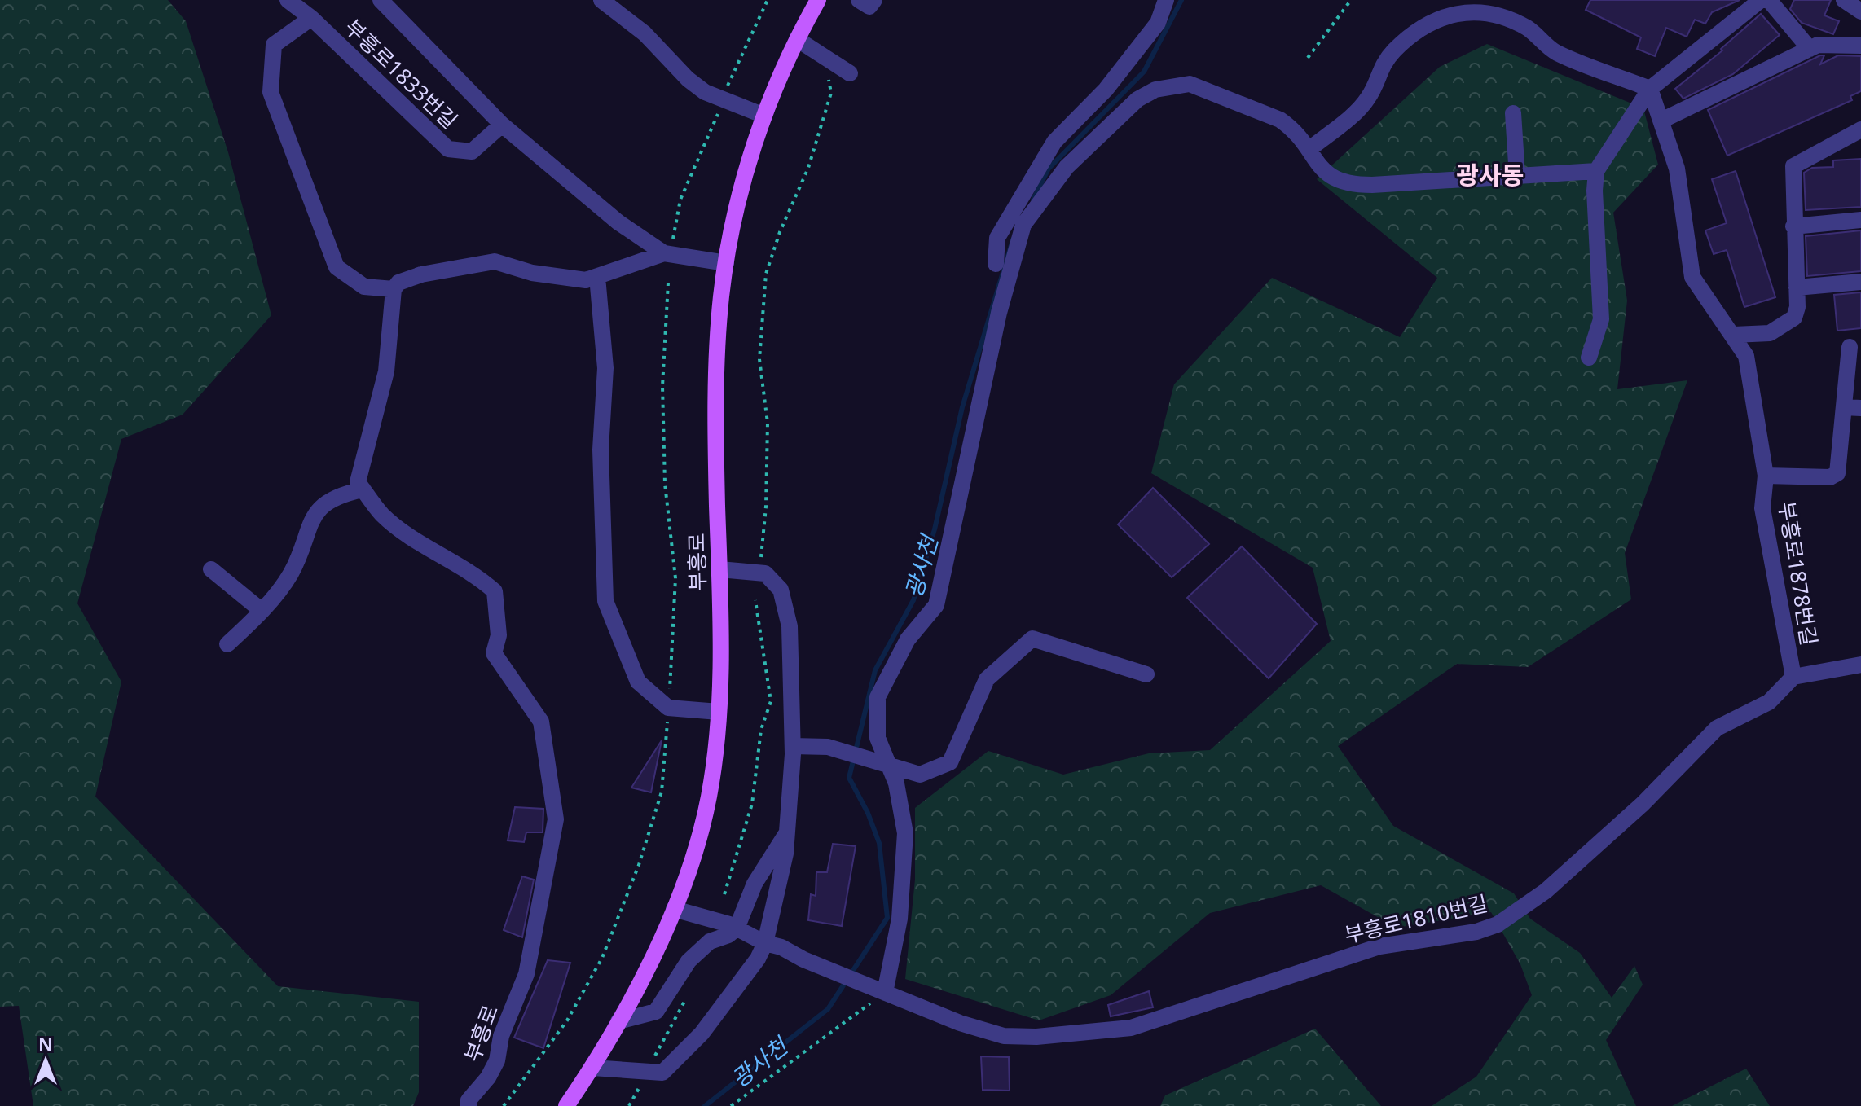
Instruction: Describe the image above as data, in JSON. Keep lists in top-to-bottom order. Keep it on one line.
{"streets":{"main road":["부흥로"],"street":["부흥로1833번길","부흥로1878번길","부흥로1810번길"]},"crossings":[["부흥로1833번길","부흥로"],["부흥로1878번길","부흥로1810번길"]],"districts":["광사동"],"water":["광사천"],"north":"top"}
